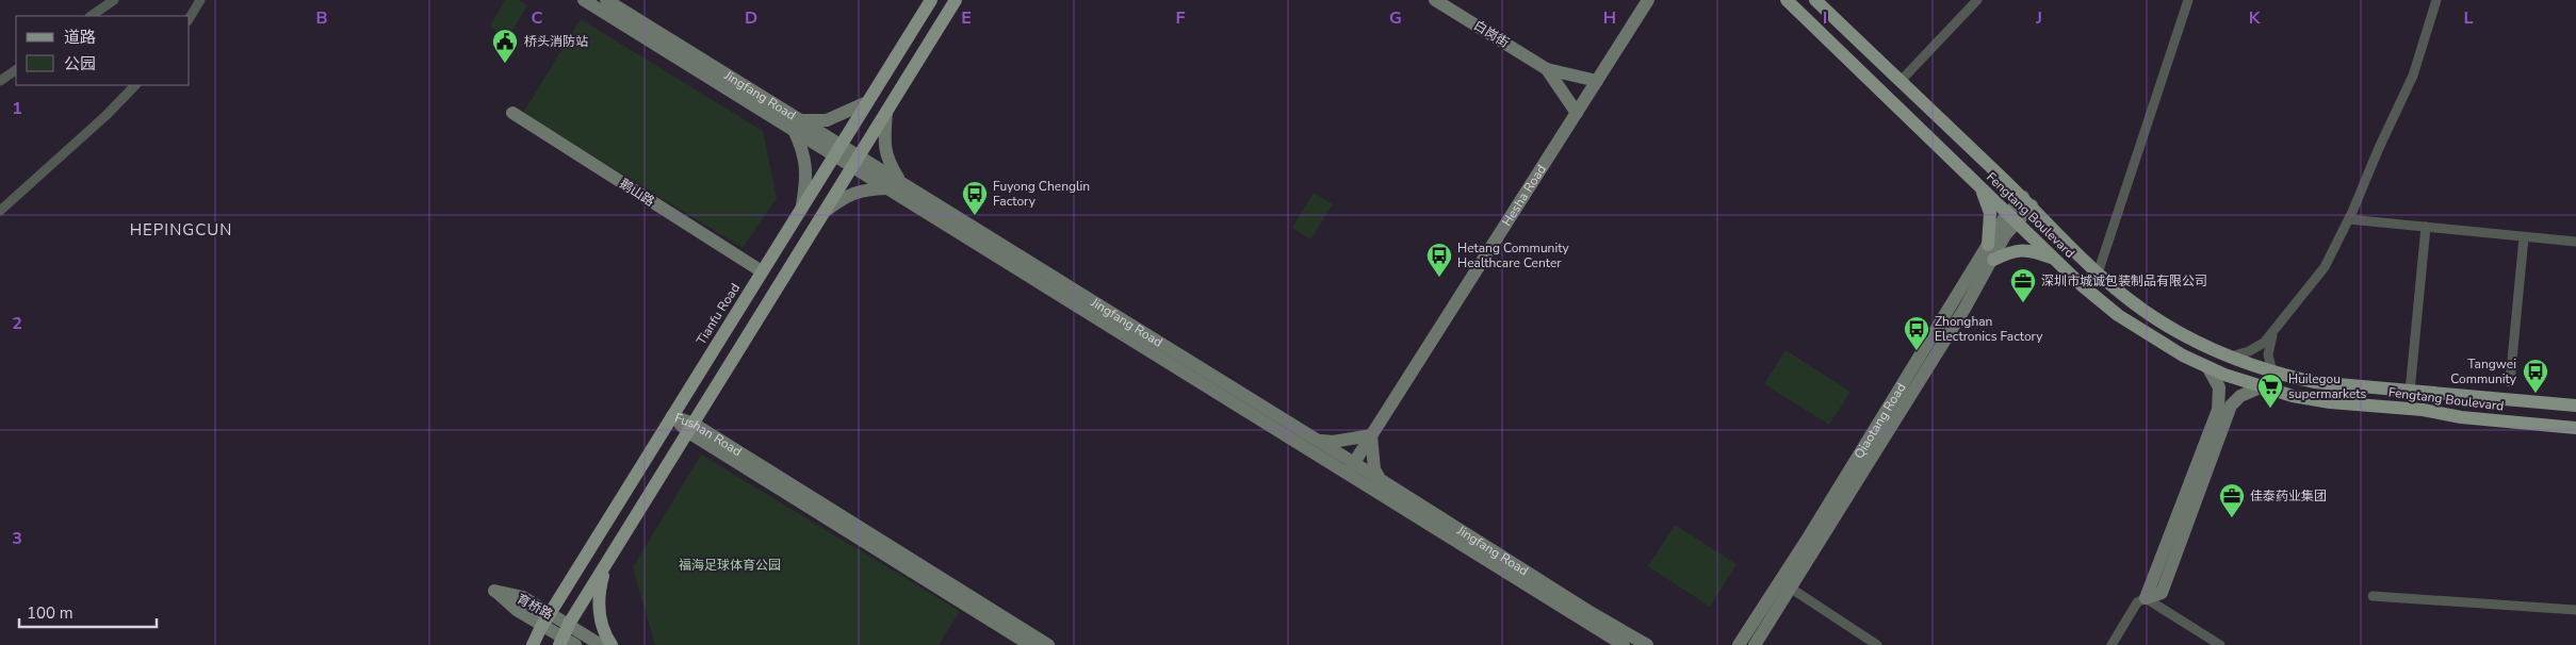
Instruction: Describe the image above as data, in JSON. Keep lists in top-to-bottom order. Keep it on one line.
{"streets":{"main road":["Fengtang Boulevard","Tianfu Road"],"street":["白岗街","Jingfang Road","鹅山路","Hesha Road","Qiaotang Road","Fushan Road","育桥路"]},"crossings":[["Jingfang Road","Hesha Road"],["Jingfang Road","Tianfu Road"],["鹅山路","Tianfu Road"],["Fengtang Boulevard","Qiaotang Road"],["Tianfu Road","Fushan Road"],["Tianfu Road","育桥路"]],"districts":["HEPINGCUN"],"parks":["福海足球体育公园"],"places":{"public building":["桥头消防站"],"bus stop":["Fuyong Chenglin Factory","Hetang Community Healthcare Center","Zhonghan Electronics Factory","Tangwei Community"],"office":["深圳市城诚包装制品有限公司","佳泰药业集团"],"supermarket":["Huilegou supermarkets"]},"legend":["道路","公园"],"scale_bar":"100 m","grid":{"columns":["B","C","D","E","F","G","H","I","J","K","L"],"rows":["1","2","3"]}}
